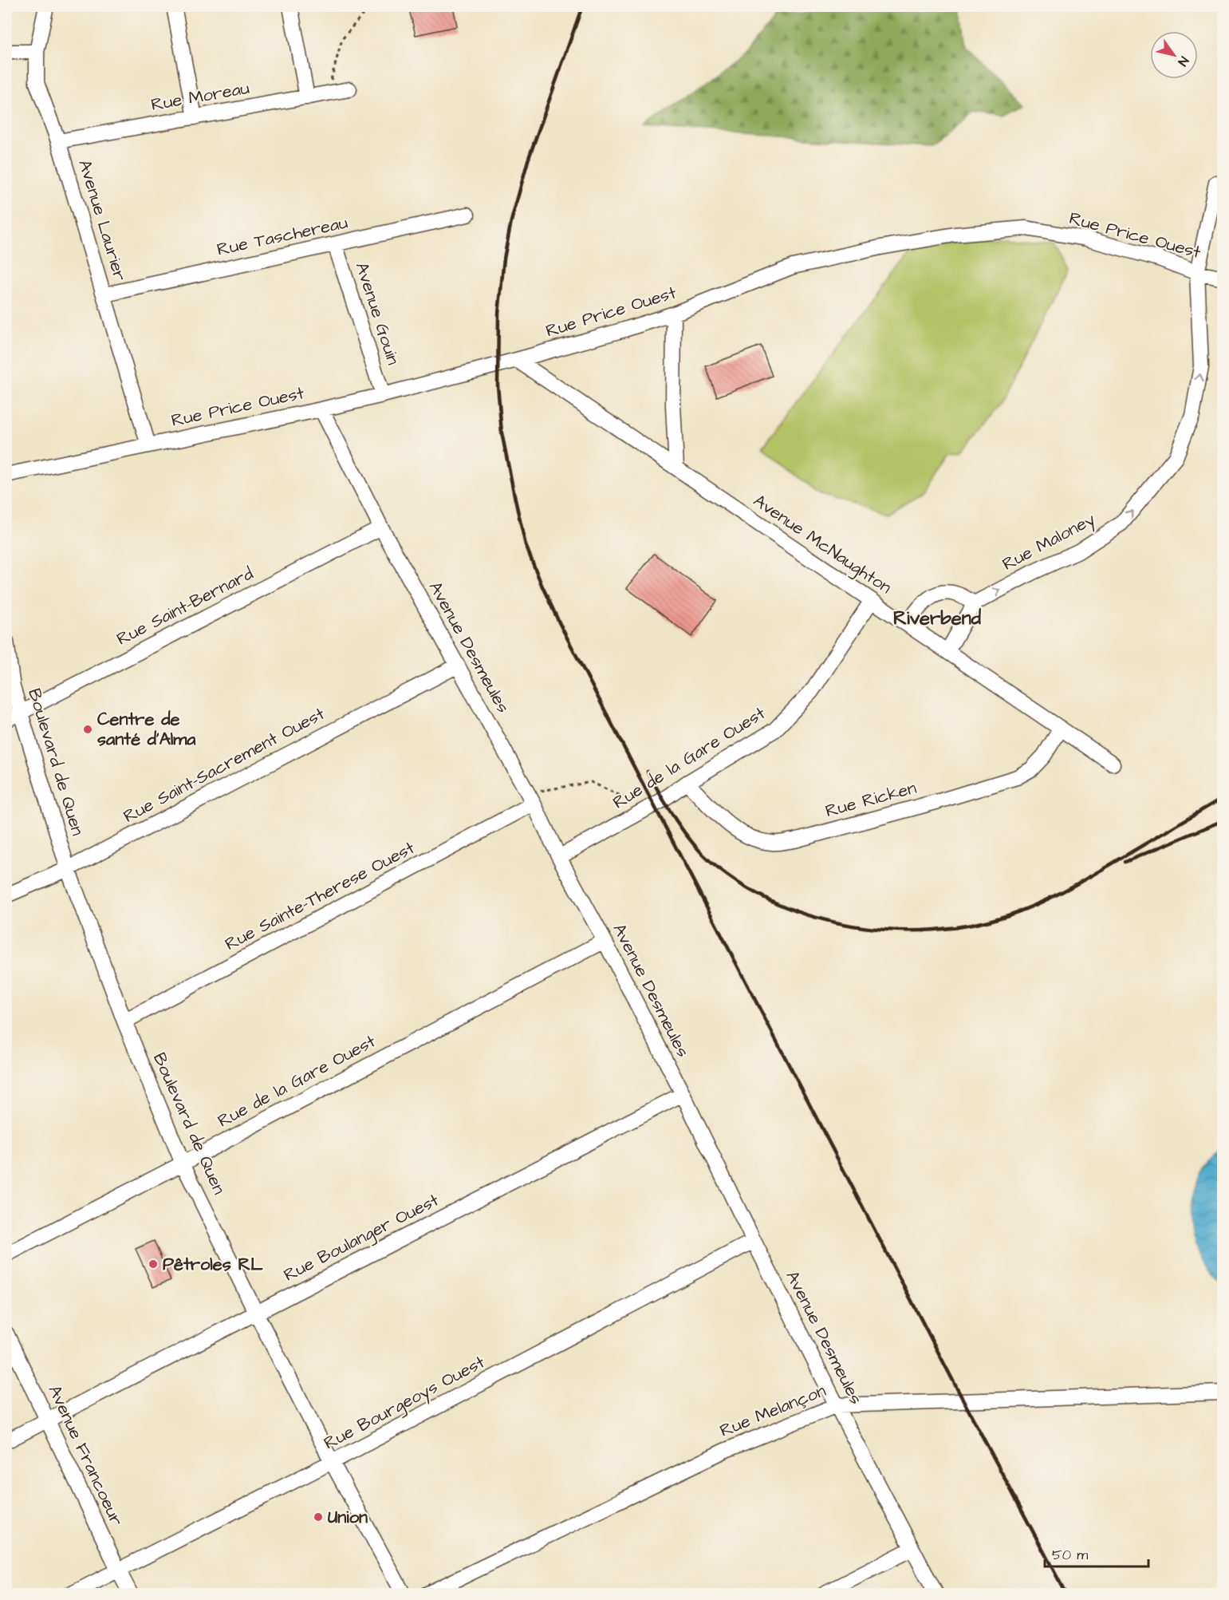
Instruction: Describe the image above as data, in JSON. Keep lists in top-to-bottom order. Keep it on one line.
{"streets":{"street":["Rue Moreau","Avenue Laurier","Rue Price Ouest","Rue Taschereau","Avenue Gouin","Rue Maloney","Avenue McNaughton","Rue Saint-Bernard","Avenue Desmeules","Rue de la Gare Ouest","Boulevard de Quen","Rue Saint-Sacrement Ouest","Rue Ricken","Rue Sainte-Therese Ouest","Rue Boulanger Ouest","Rue Bourgeoys Ouest","Rue Melançon","Avenue Francoeur"]},"crossings":[["Rue Moreau","Avenue Laurier"],["Avenue Laurier","Rue Price Ouest"],["Avenue Laurier","Rue Taschereau"],["Rue Price Ouest","Avenue Gouin"],["Rue Price Ouest","Rue Maloney"],["Rue Price Ouest","Avenue McNaughton"],["Rue Price Ouest","Avenue Desmeules"],["Rue Taschereau","Avenue Gouin"],["Avenue McNaughton","Rue de la Gare Ouest"],["Avenue McNaughton","Rue Ricken"],["Rue Saint-Bernard","Avenue Desmeules"],["Rue Saint-Bernard","Boulevard de Quen"],["Avenue Desmeules","Rue de la Gare Ouest"],["Avenue Desmeules","Rue Saint-Sacrement Ouest"],["Avenue Desmeules","Rue Sainte-Therese Ouest"],["Avenue Desmeules","Rue Boulanger Ouest"],["Avenue Desmeules","Rue Bourgeoys Ouest"],["Avenue Desmeules","Rue Melançon"],["Rue de la Gare Ouest","Boulevard de Quen"],["Rue de la Gare Ouest","Rue Ricken"],["Boulevard de Quen","Rue Saint-Sacrement Ouest"],["Boulevard de Quen","Rue Sainte-Therese Ouest"],["Boulevard de Quen","Rue Boulanger Ouest"],["Boulevard de Quen","Rue Bourgeoys Ouest"],["Rue Boulanger Ouest","Avenue Francoeur"],["Rue Bourgeoys Ouest","Avenue Francoeur"]],"one_way":["Rue Maloney"],"districts":["Riverbend"],"places":["Centre de santé d'Alma","Pêtroles RL","Union"],"scale_bar":"50 m","north":"bottom right"}
